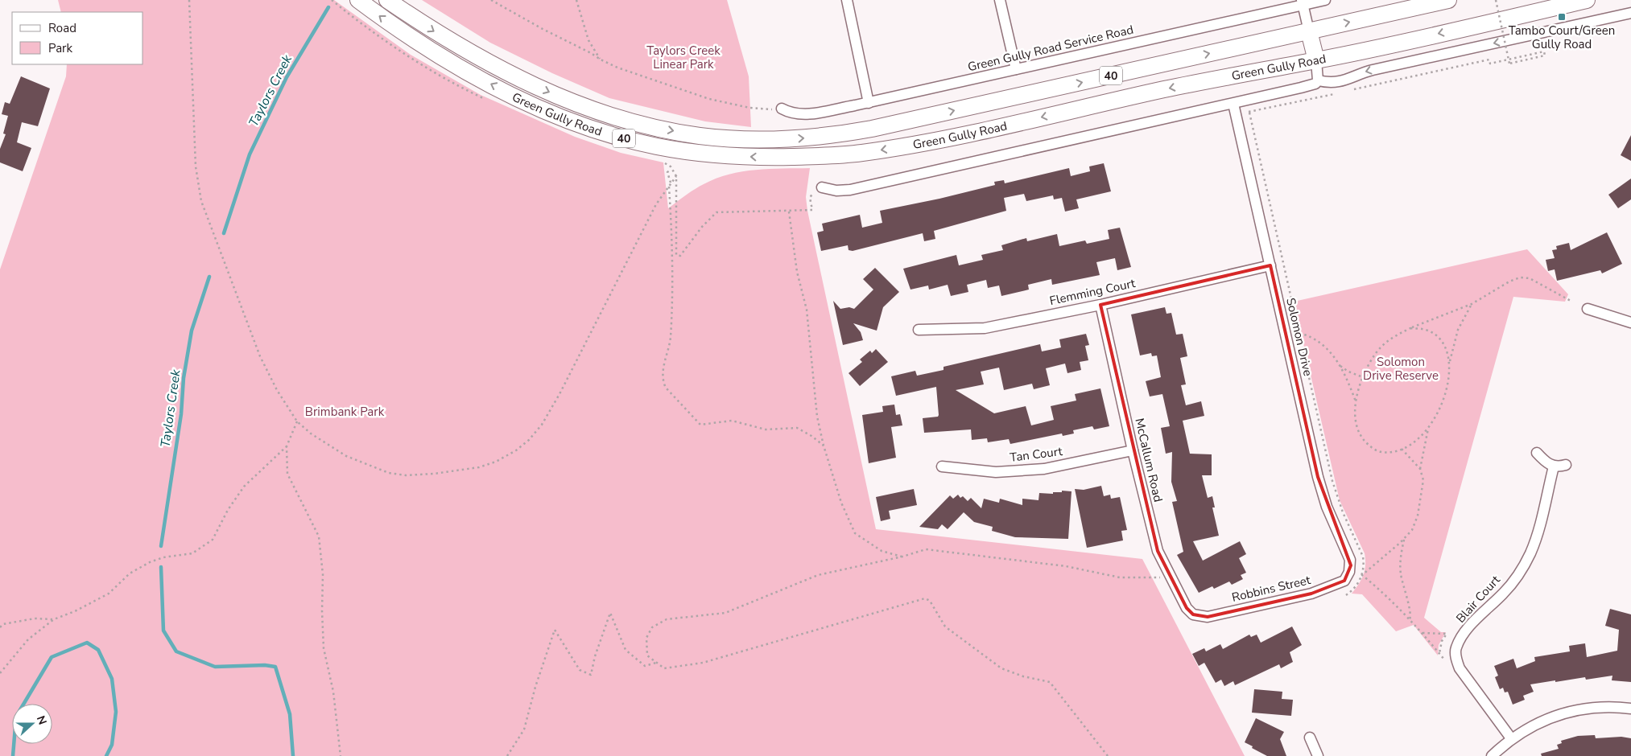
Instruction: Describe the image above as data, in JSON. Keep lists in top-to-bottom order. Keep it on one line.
{"streets":{"main road":["Green Gully Road","40"],"street":["Green Gully Road Service Road","Flemming Court","Solomon Drive","Tan Court","McCallum Road","Robbins Street","Blair Court"]},"crossings":[["Flemming Court","Solomon Drive"],["Flemming Court","McCallum Road"],["Solomon Drive","Robbins Street"],["Tan Court","McCallum Road"],["McCallum Road","Robbins Street"]],"water":["Taylors Creek"],"parks":["Taylors Creek Linear Park","Solomon Drive Reserve","Brimbank Park"],"places":{"transit":["Tambo Court/Green Gully Road"]},"legend":["Road","Park"],"north":"right"}
